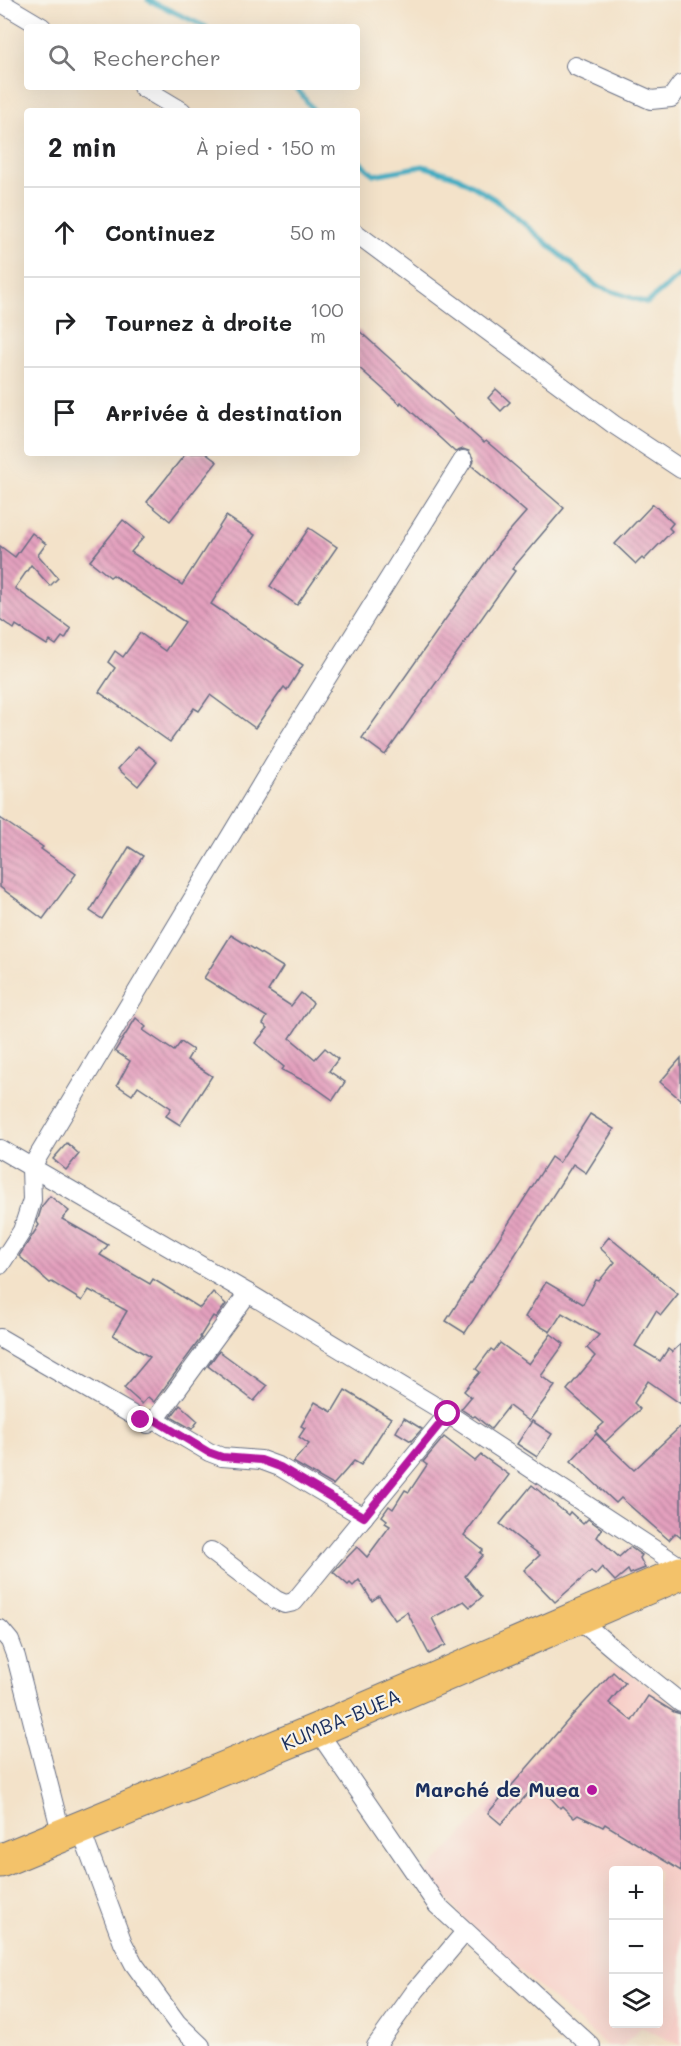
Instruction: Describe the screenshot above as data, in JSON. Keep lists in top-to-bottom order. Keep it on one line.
{"streets":{"highway":["KUMBA-BUEA"]},"places":["Marché de Muea"],"page":{"search":"Rechercher","heading":["2 min","À pied · 150 m"],"list":[["Continuez","50 m"],["Tournez à droite","100 m"],"Arrivée à destination"],"map_buttons":["+","−"]}}
